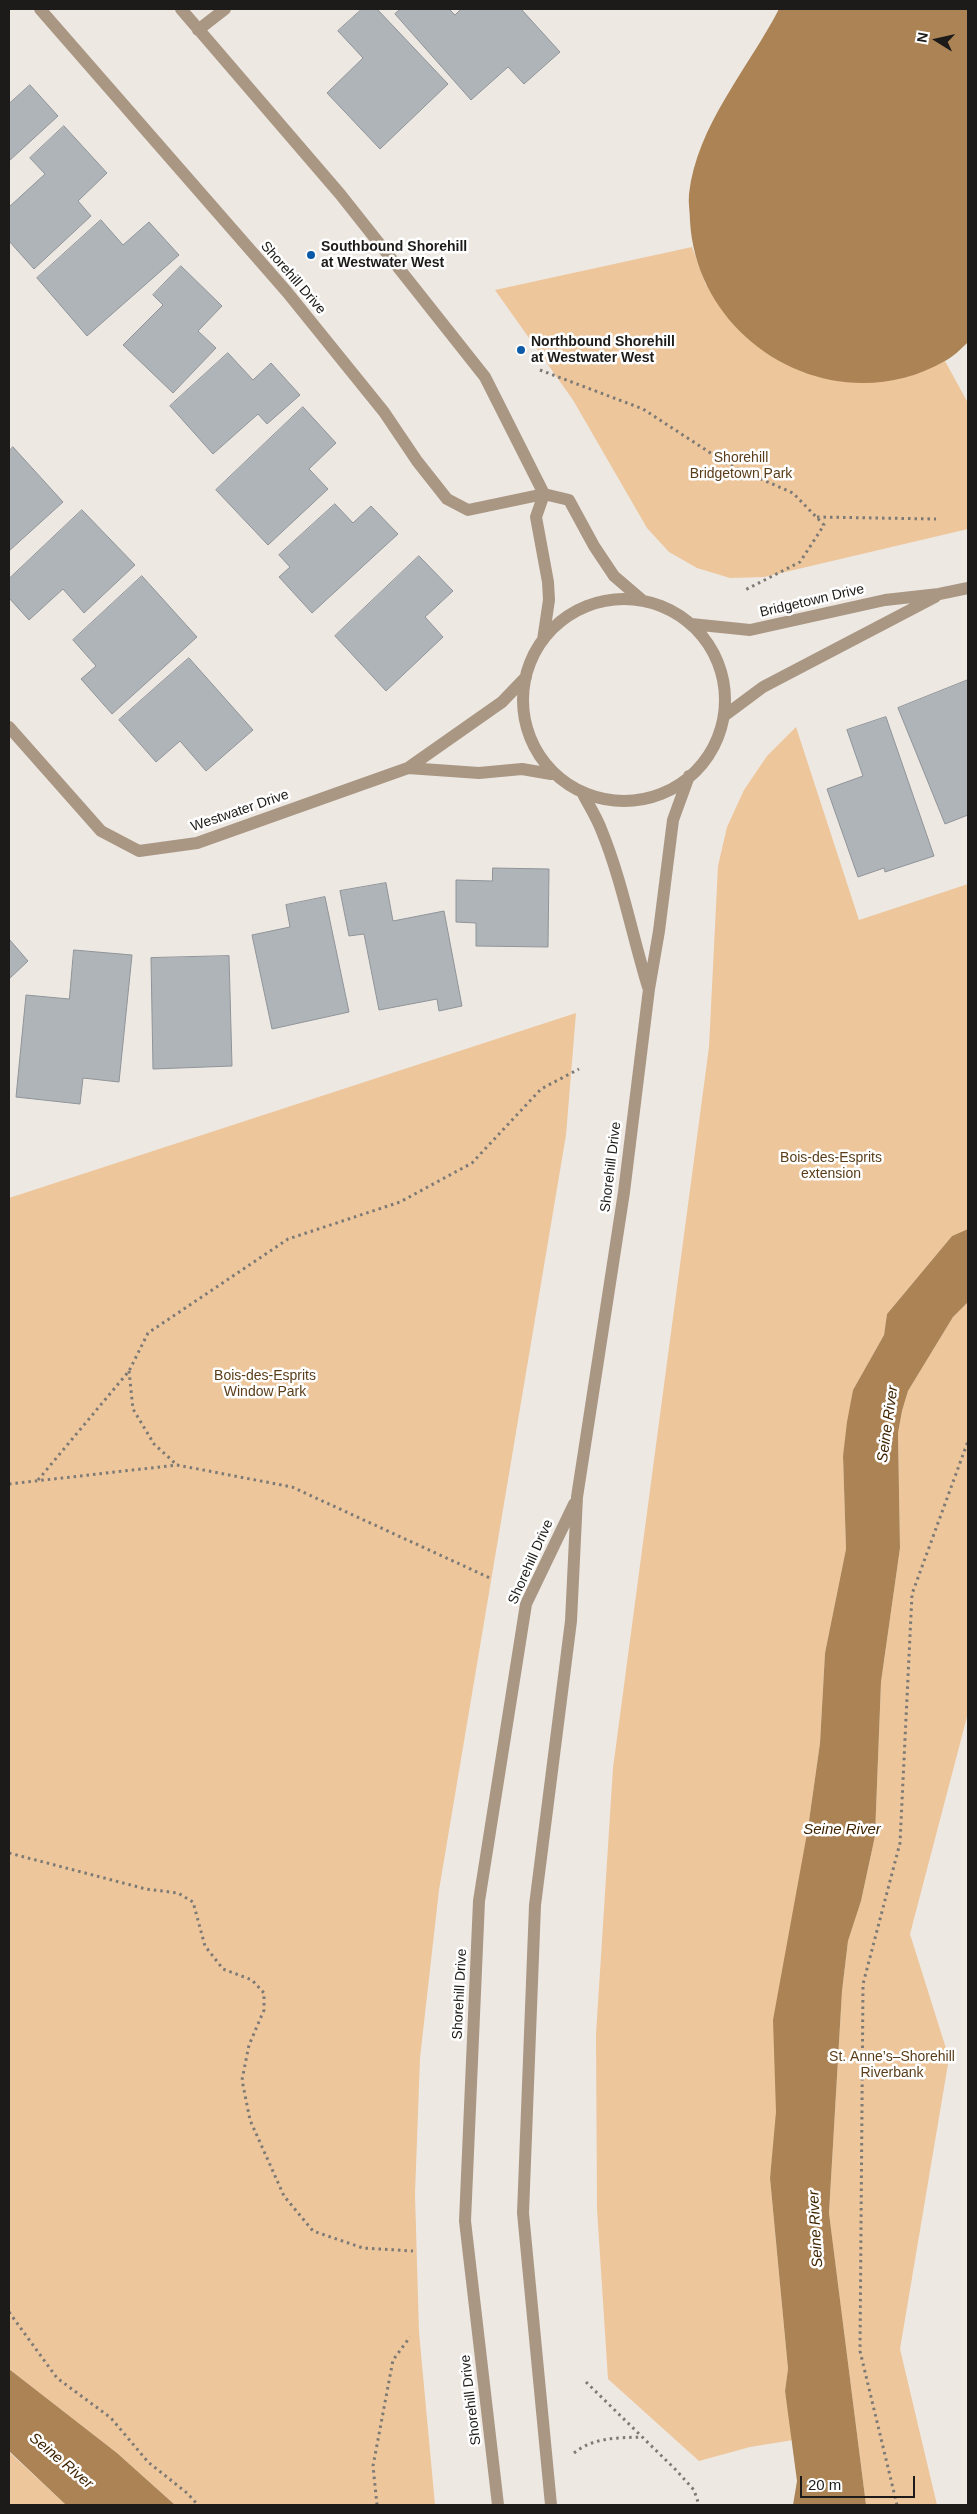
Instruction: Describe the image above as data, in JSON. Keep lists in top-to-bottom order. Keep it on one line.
{"streets":{"street":["Shorehill Drive","Bridgetown Drive","Westwater Drive"]},"water":["Seine River"],"parks":["Shorehill Bridgetown Park","Bois-des-Esprits extension","Bois-des-Esprits Window Park","St. Anne’s–Shorehill Riverbank"],"places":["Southbound Shorehill at Westwater West","Northbound Shorehill at Westwater West"],"scale_bar":"20 m","north":"left"}
